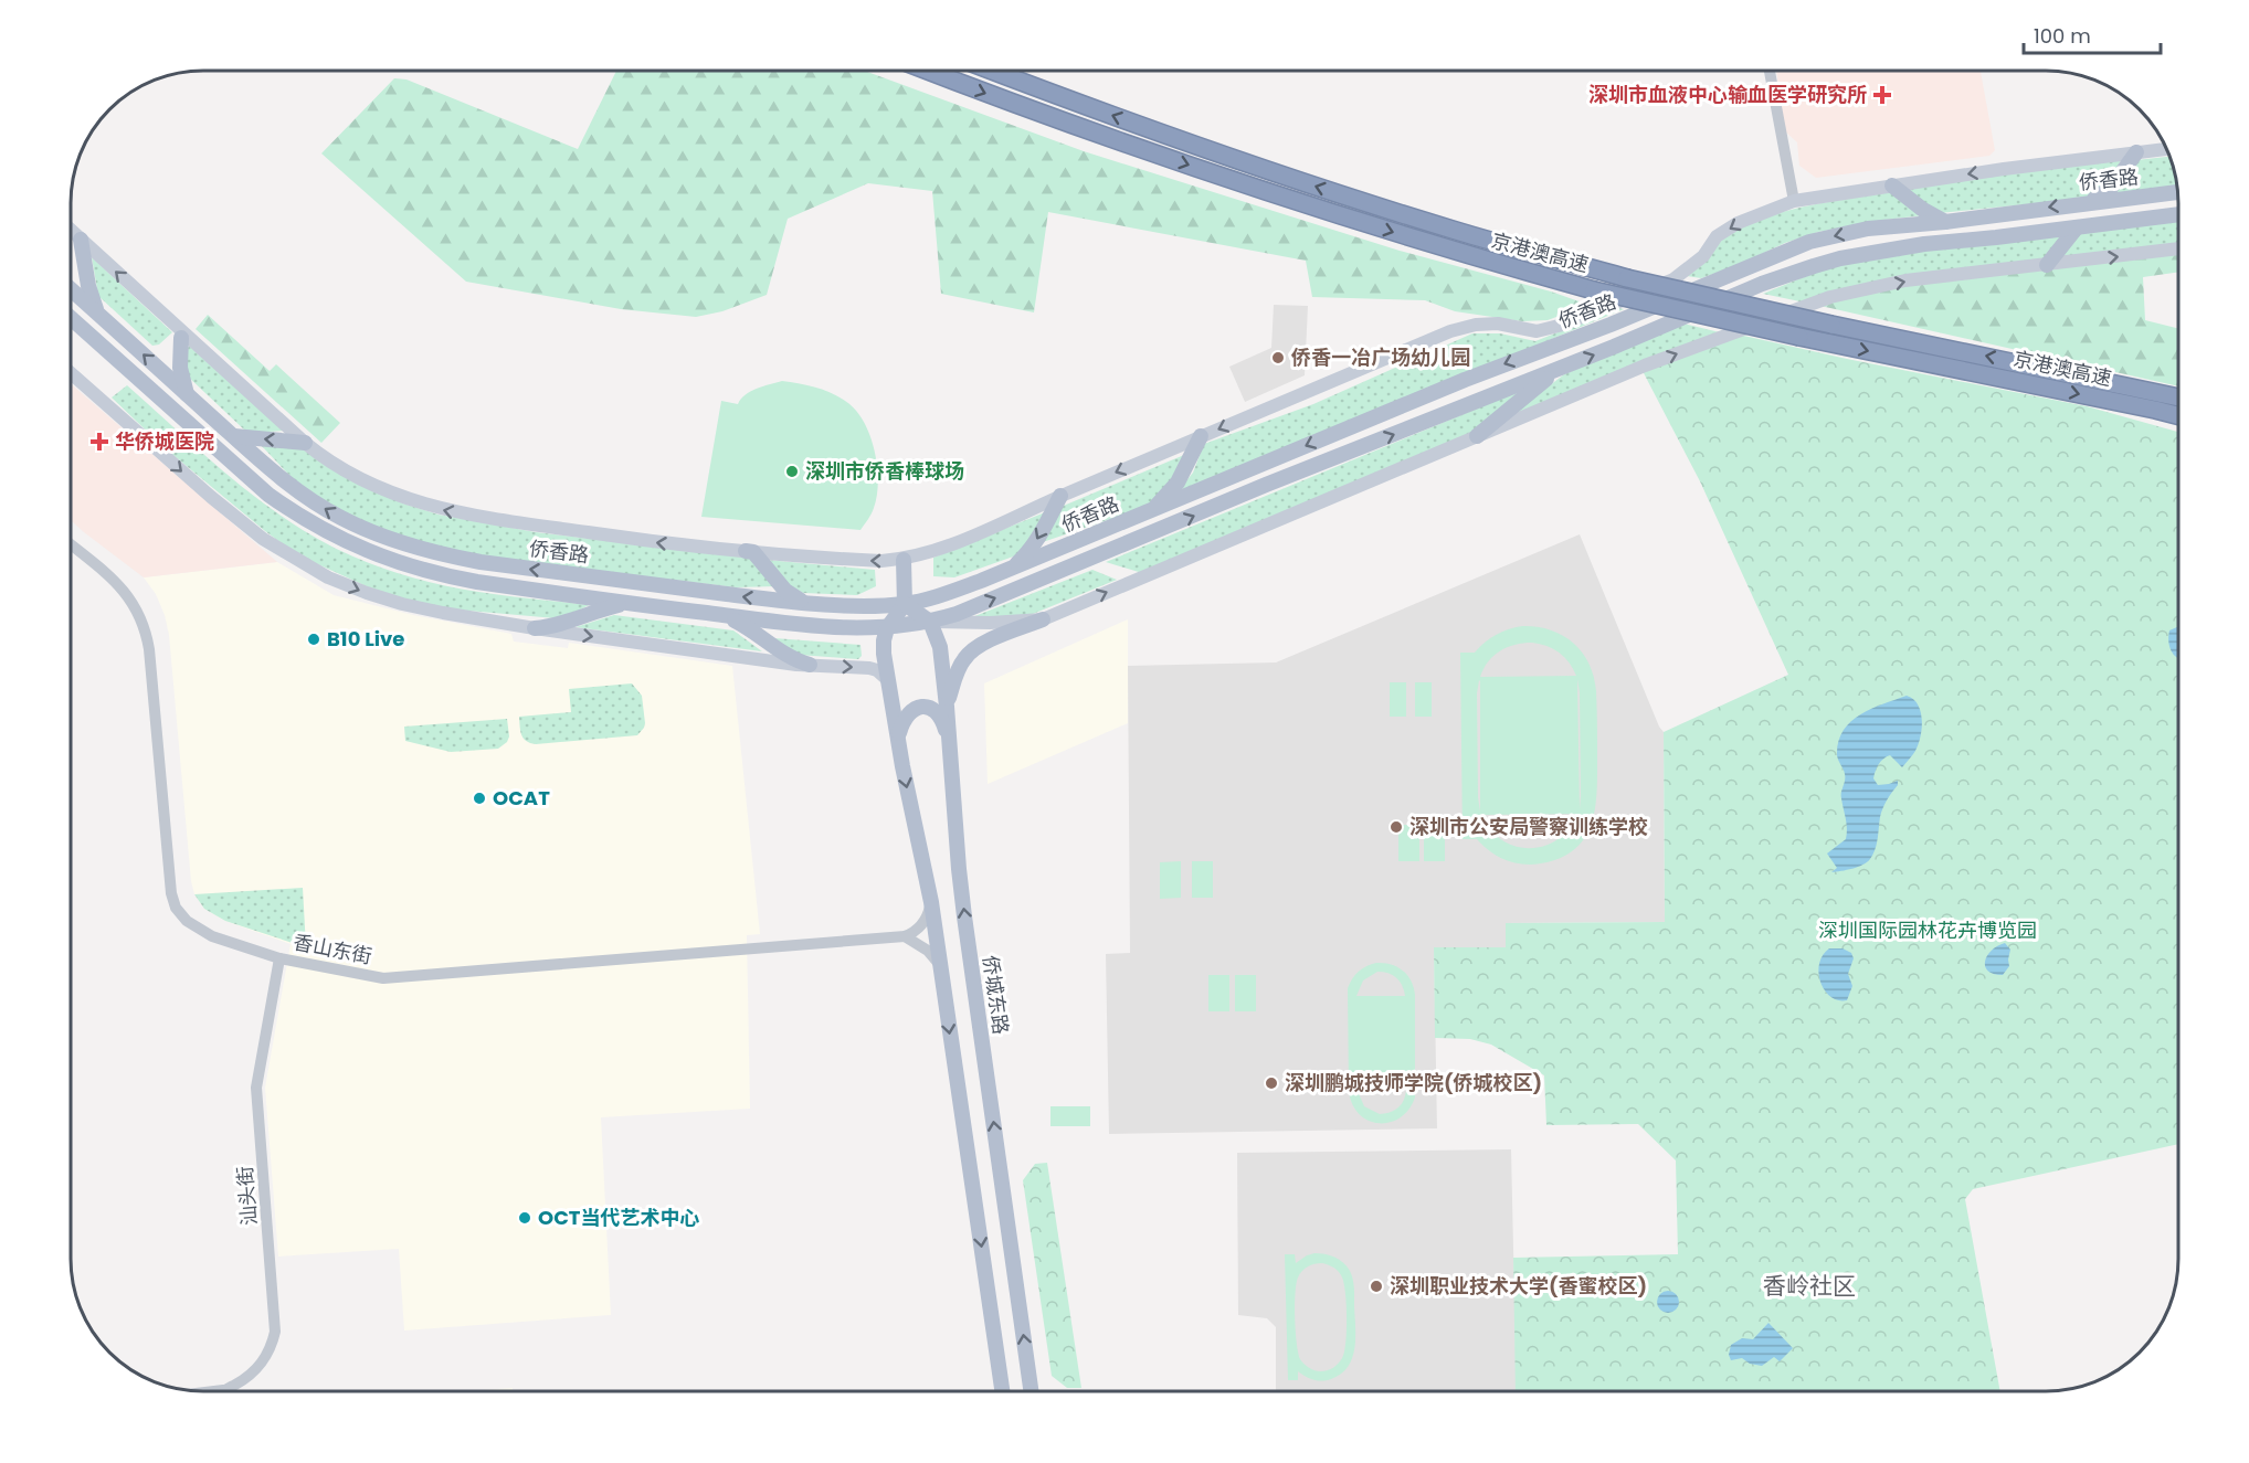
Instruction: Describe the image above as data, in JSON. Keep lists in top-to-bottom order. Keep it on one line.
{"streets":{"highway":["京港澳高速"],"main road":["侨香路","侨城东路"],"street":["香山东街","汕头街"]},"crossings":[["侨香路","侨城东路"],["香山东街","汕头街"]],"districts":["香岭社区"],"parks":["深圳国际园林花卉博览园"],"places":{"health":["深圳市血液中心输血医学研究所","华侨城医院"],"other":["侨香一冶广场幼儿园","深圳市侨香棒球场","B10 Live","OCAT","深圳市公安局警察训练学校","深圳鹏城技师学院(侨城校区)","OCT当代艺术中心","深圳职业技术大学(香蜜校区)"]},"scale_bar":"100 m"}
